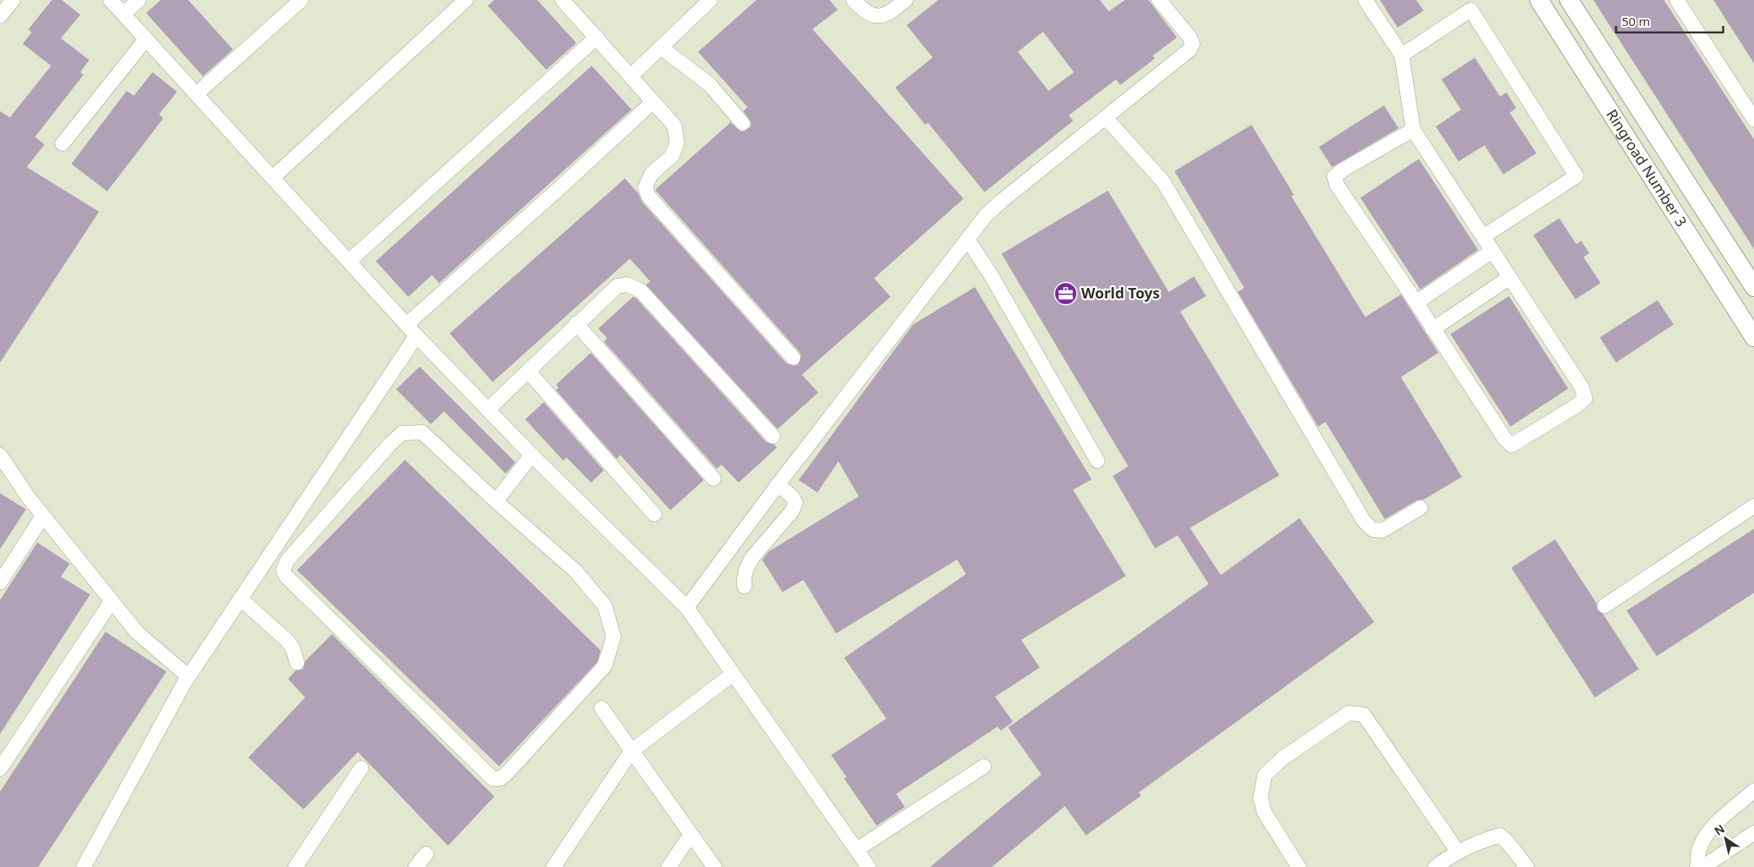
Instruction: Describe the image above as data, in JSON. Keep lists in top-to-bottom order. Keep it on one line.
{"streets":{"main road":["Ringroad Number 3"]},"places":{"office":["World Toys"]},"scale_bar":"50 m","north":"top left"}
